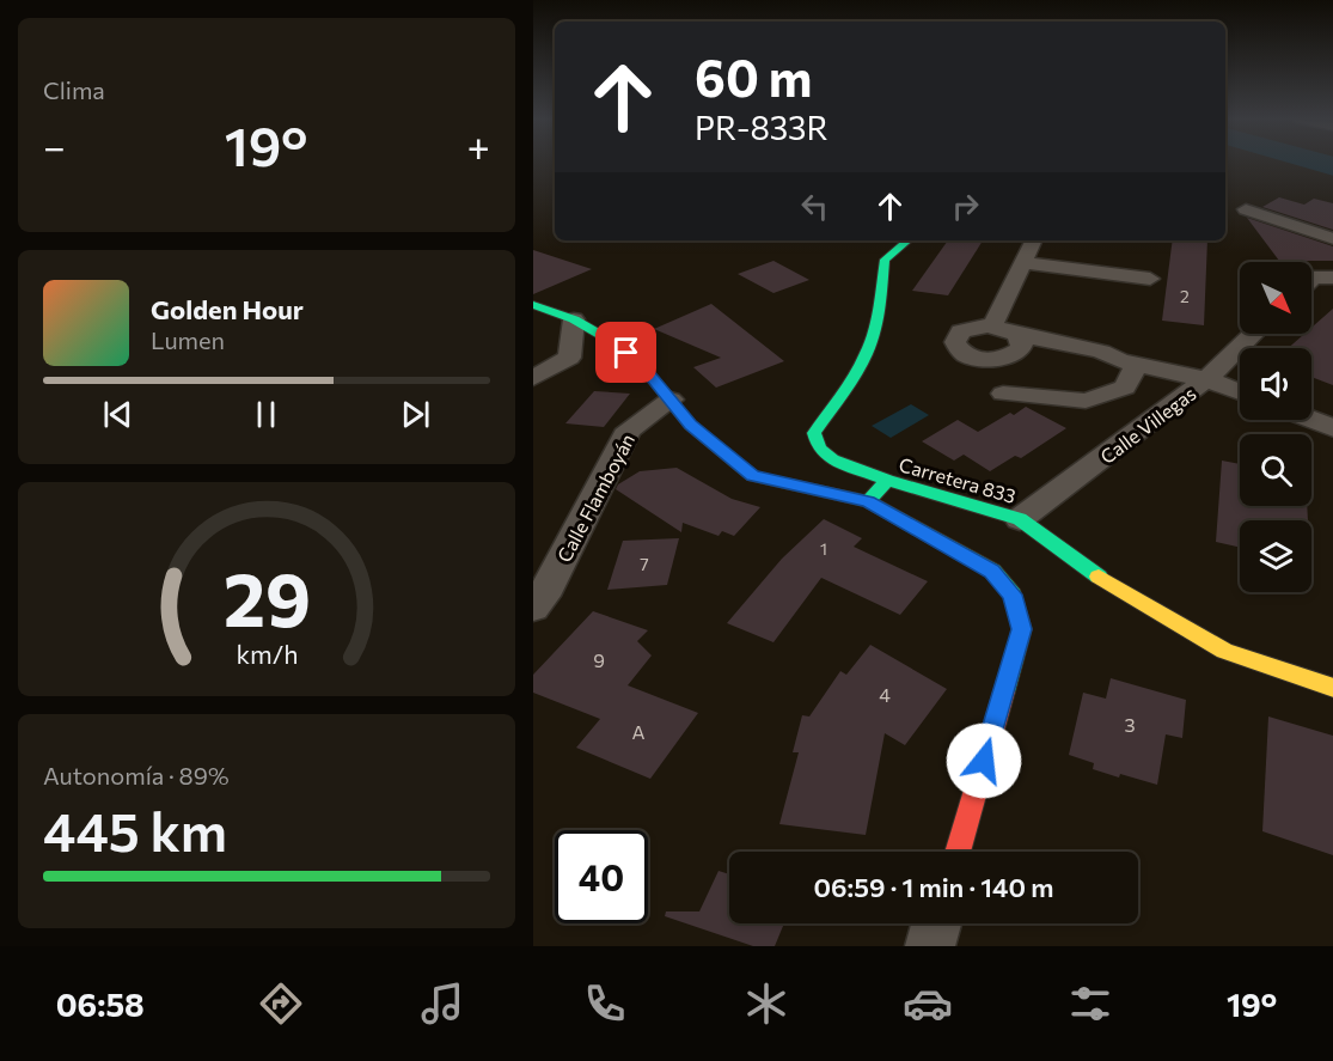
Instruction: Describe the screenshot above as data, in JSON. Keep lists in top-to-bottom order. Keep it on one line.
{"streets":{"street":["Calle Villegas","Carretera 833","Calle Flamboyán"]},"crossings":[["Calle Villegas","Carretera 833"]],"house_numbers":["2","1","7","9","4","3","A"],"north":"bottom right","page":{"tile":["Clima",["Autonomía · 89%","445 km"]],"turn":["60 m","PR-833R"],"heat":["−","19°","+"],"song":["Golden Hour","Lumen"],"limit":"40","trip":"06:59 · 1 min · 140 m","tabs":["06:58","19°"],"gauge":["29","km/h"]}}
